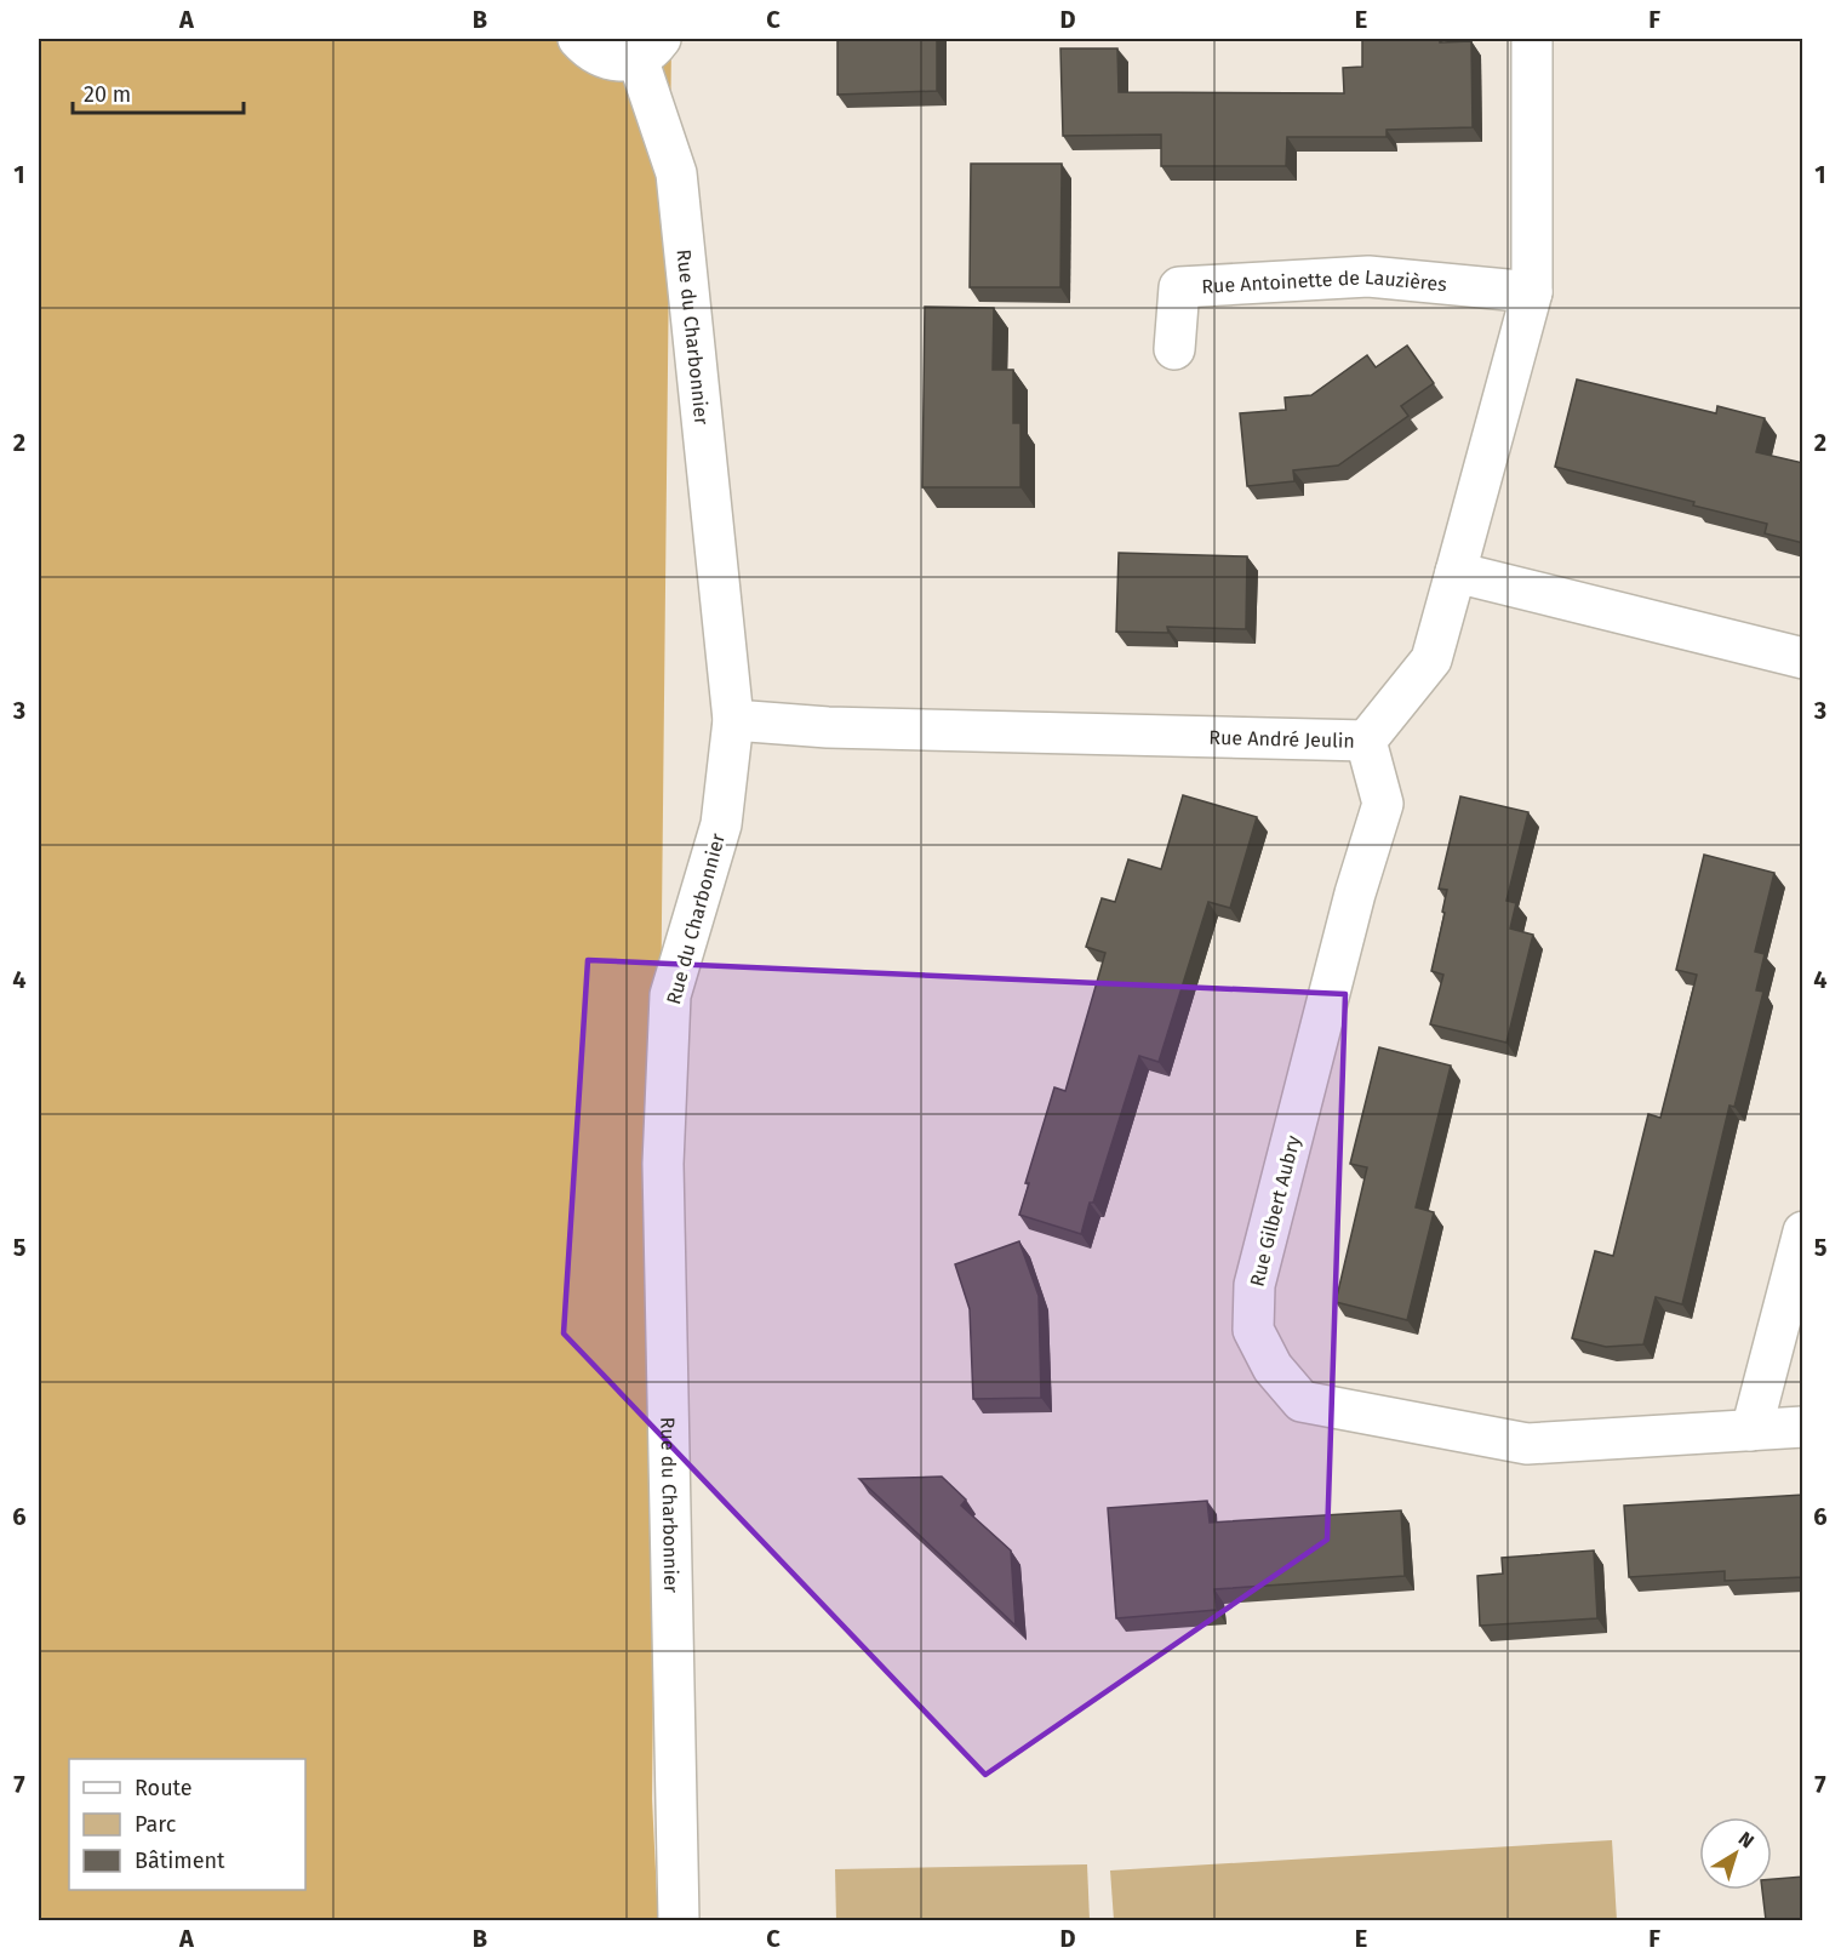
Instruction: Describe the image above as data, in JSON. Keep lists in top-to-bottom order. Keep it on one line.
{"streets":{"street":["Rue Antoinette de Lauzières","Rue du Charbonnier","Rue André Jeulin","Rue Gilbert Aubry"]},"crossings":[["Rue du Charbonnier","Rue André Jeulin"],["Rue André Jeulin","Rue Gilbert Aubry"]],"legend":["Route","Parc","Bâtiment"],"scale_bar":"20 m","north":"top right","grid":{"columns":["A","B","C","D","E","F"],"rows":["1","2","3","4","5","6","7"]}}
